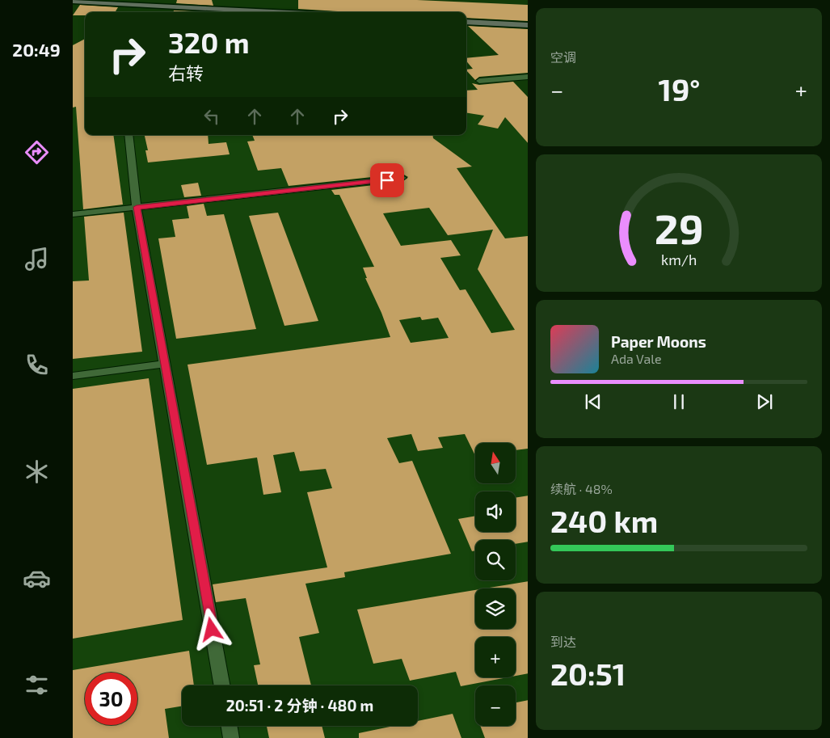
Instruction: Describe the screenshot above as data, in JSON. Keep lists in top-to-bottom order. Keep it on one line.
{"north":"top","page":{"tabs":"20:49","tile":["空调",["续航 · 48%","240 km"],["到达","20:51"]],"turn":["320 m","右转"],"heat":["−","19°","+"],"song":["Paper Moons","Ada Vale"],"map_buttons":["+","−"],"limit":"30","trip":"20:51 · 2 分钟 · 480 m","gauge":["29","km/h"]}}
